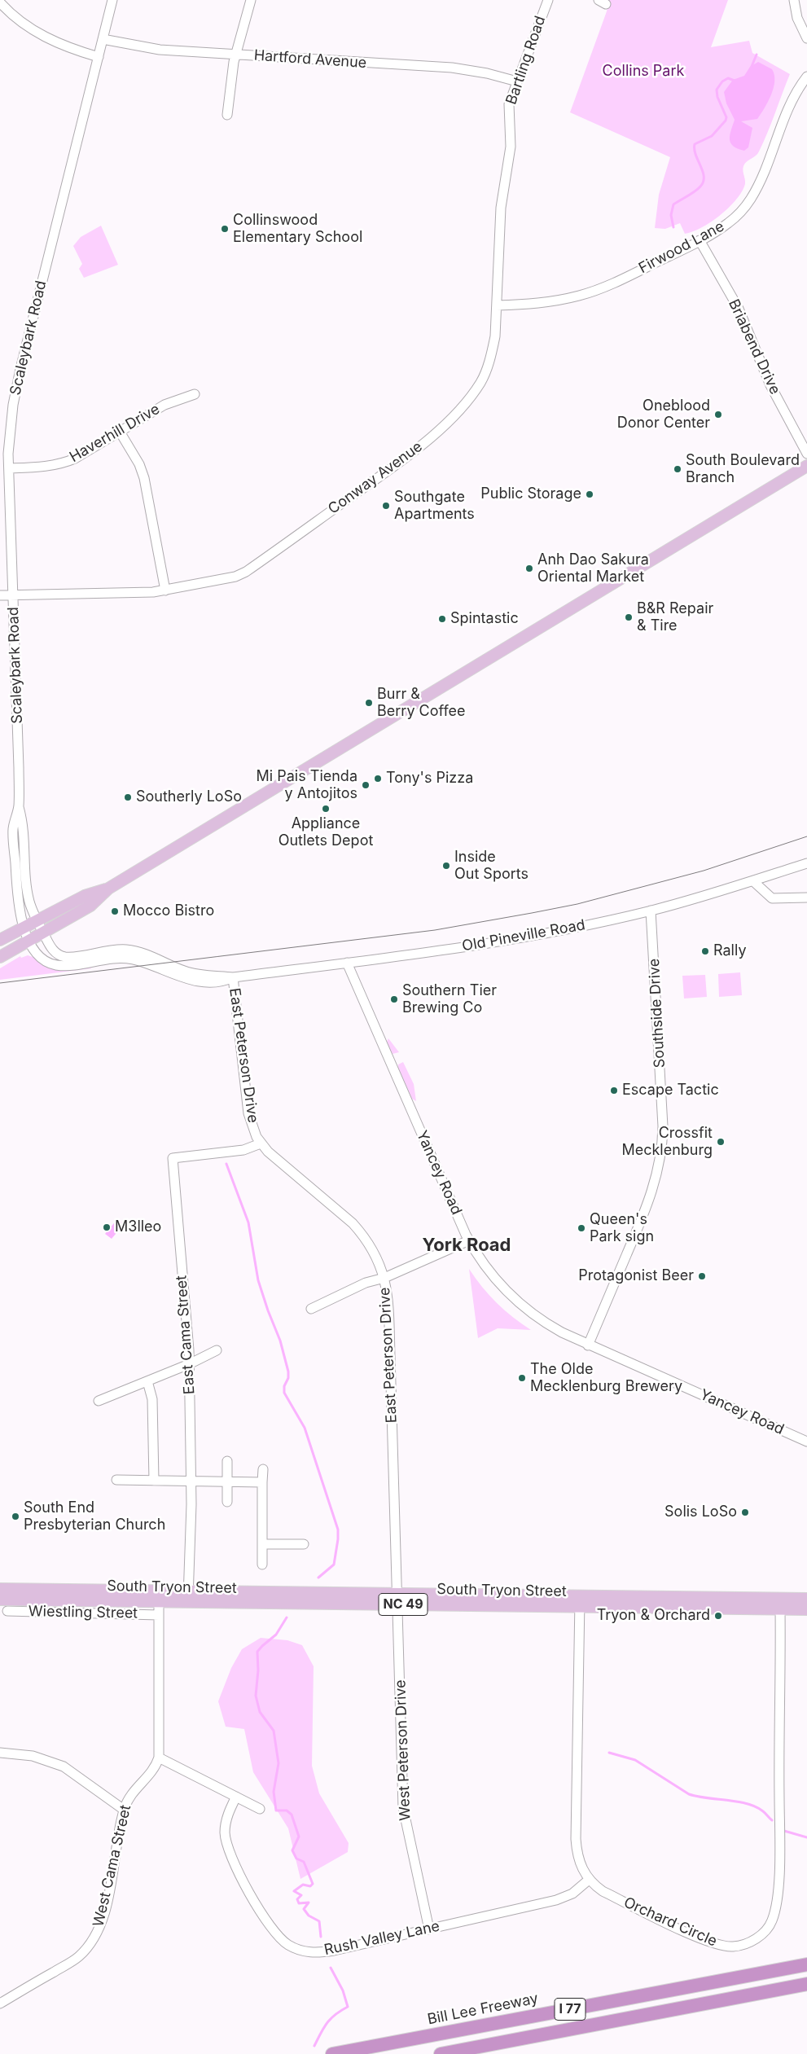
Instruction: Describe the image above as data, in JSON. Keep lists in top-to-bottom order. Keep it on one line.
{"streets":{"highway":["Bill Lee Freeway","I 77"],"main road":["South Tryon Street","NC 49"],"street":["Hartford Avenue","Bartling Road","Firwood Lane","Scaleybark Road","Briabend Drive","Haverhill Drive","Conway Avenue","Old Pineville Road","Southside Drive","East Peterson Drive","Yancey Road","East Cama Street","Wiestling Street","West Peterson Drive","West Cama Street","Orchard Circle","Rush Valley Lane"]},"crossings":[["Hartford Avenue","Bartling Road"],["Hartford Avenue","Scaleybark Road"],["Bartling Road","Conway Avenue"],["Firwood Lane","Briabend Drive"],["Firwood Lane","Conway Avenue"],["Scaleybark Road","Haverhill Drive"],["Scaleybark Road","Conway Avenue"],["Scaleybark Road","Old Pineville Road"],["Old Pineville Road","Southside Drive"],["Old Pineville Road","East Peterson Drive"],["Old Pineville Road","Yancey Road"],["Southside Drive","Yancey Road"],["East Peterson Drive","East Cama Street"],["East Peterson Drive","South Tryon Street"],["East Peterson Drive","West Peterson Drive"],["East Cama Street","South Tryon Street"],["South Tryon Street","West Peterson Drive"],["South Tryon Street","Orchard Circle"],["West Peterson Drive","Rush Valley Lane"],["Orchard Circle","Rush Valley Lane"]],"districts":["York Road"],"parks":["Collins Park"],"places":["Collinswood Elementary School","Oneblood Donor Center","South Boulevard Branch","Public Storage","Southgate Apartments","Anh Dao Sakura Oriental Market","B&R Repair & Tire","Spintastic","Burr & Berry Coffee","Tony's Pizza","Mi Pais Tienda y Antojitos","Southerly LoSo","Appliance Outlets Depot","Inside Out Sports","Mocco Bistro","Rally","Southern Tier Brewing Co","Escape Tactic","Crossfit Mecklenburg","M3lleo","Queen's Park sign","Protagonist Beer","The Olde Mecklenburg Brewery","Solis LoSo","South End Presbyterian Church","Tryon & Orchard"]}
